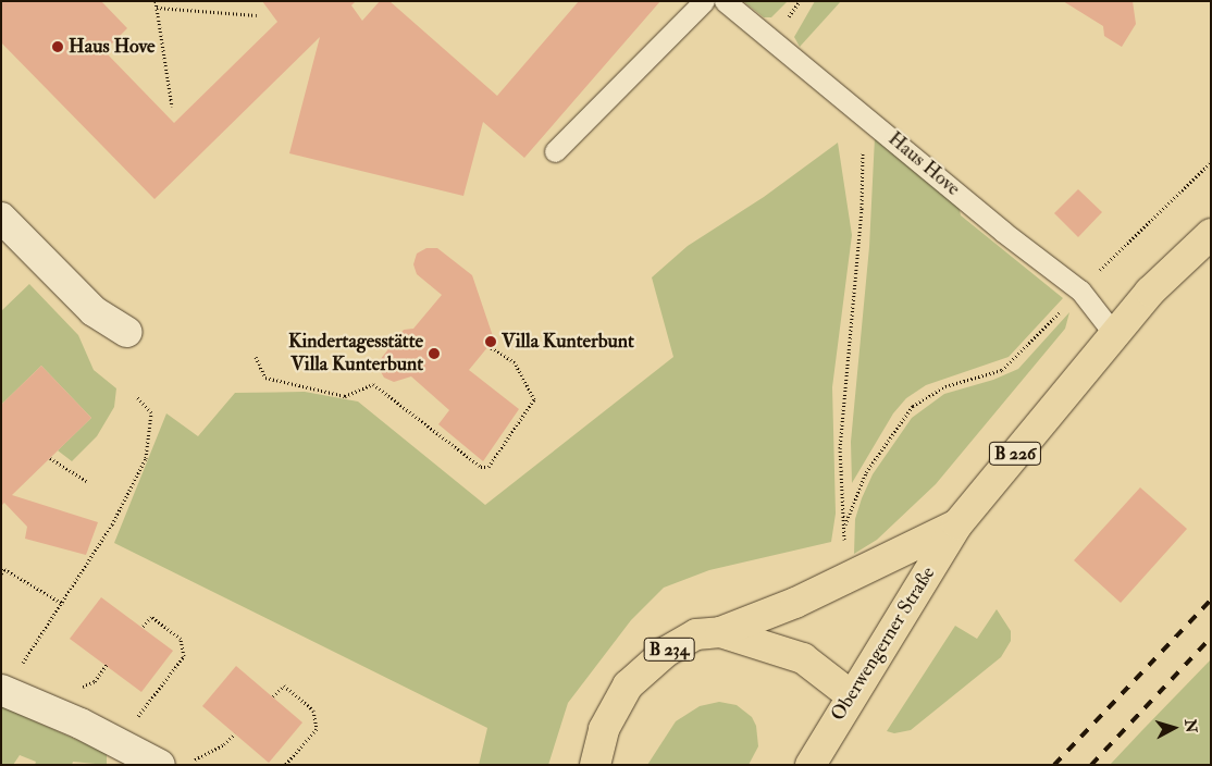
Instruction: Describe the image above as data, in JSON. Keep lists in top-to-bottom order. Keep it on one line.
{"streets":{"main road":["B 226","Oberwengerner Straße","B 234"],"lane":["Haus Hove"]},"crossings":[["Haus Hove","B 226"],["B 226","Oberwengerner Straße"],["Oberwengerner Straße","B 234"]],"places":["Haus Hove","Villa Kunterbunt","Kindertagesstätte Villa Kunterbunt"],"north":"right"}
